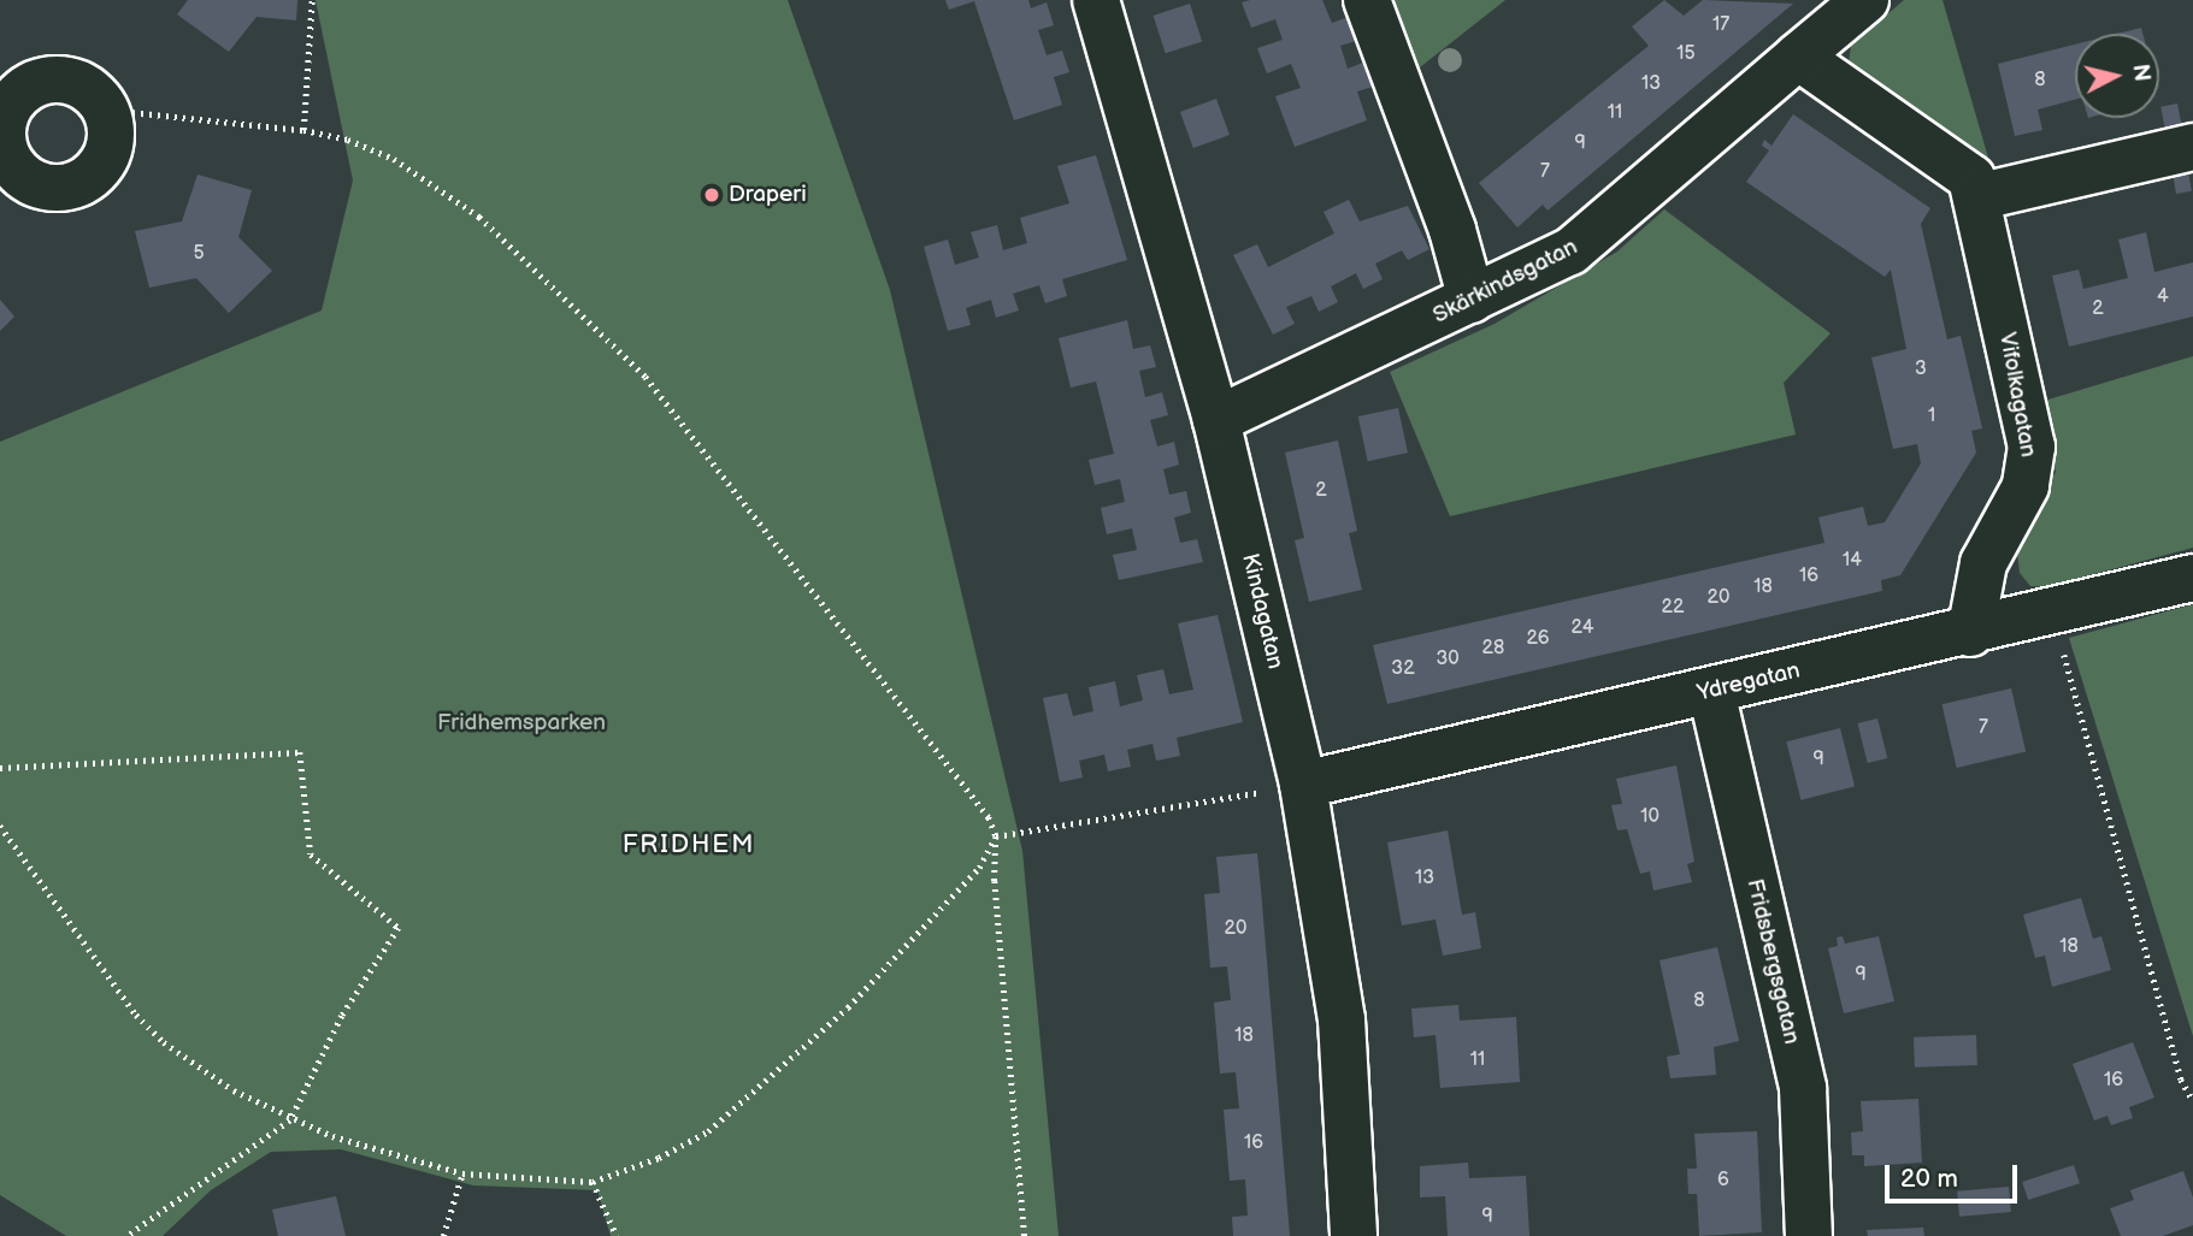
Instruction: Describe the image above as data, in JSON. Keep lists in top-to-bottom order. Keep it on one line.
{"streets":{"street":["Skärkindsgatan","Vifolkagatan","Kindagatan","Ydregatan","Fridsbergsgatan"]},"crossings":[["Skärkindsgatan","Vifolkagatan"],["Skärkindsgatan","Kindagatan"],["Vifolkagatan","Ydregatan"],["Kindagatan","Ydregatan"],["Ydregatan","Fridsbergsgatan"]],"districts":["FRIDHEM"],"parks":["Fridhemsparken"],"places":["Draperi"],"house_numbers":["17","15","8","13","11","9","7","5","4","2","3","1","2","14","16","18","20","22","24","26","28","30","32","7","9","10","13","20","18","9","8","18","11","16","16","6","9"],"scale_bar":"20 m","north":"right"}
